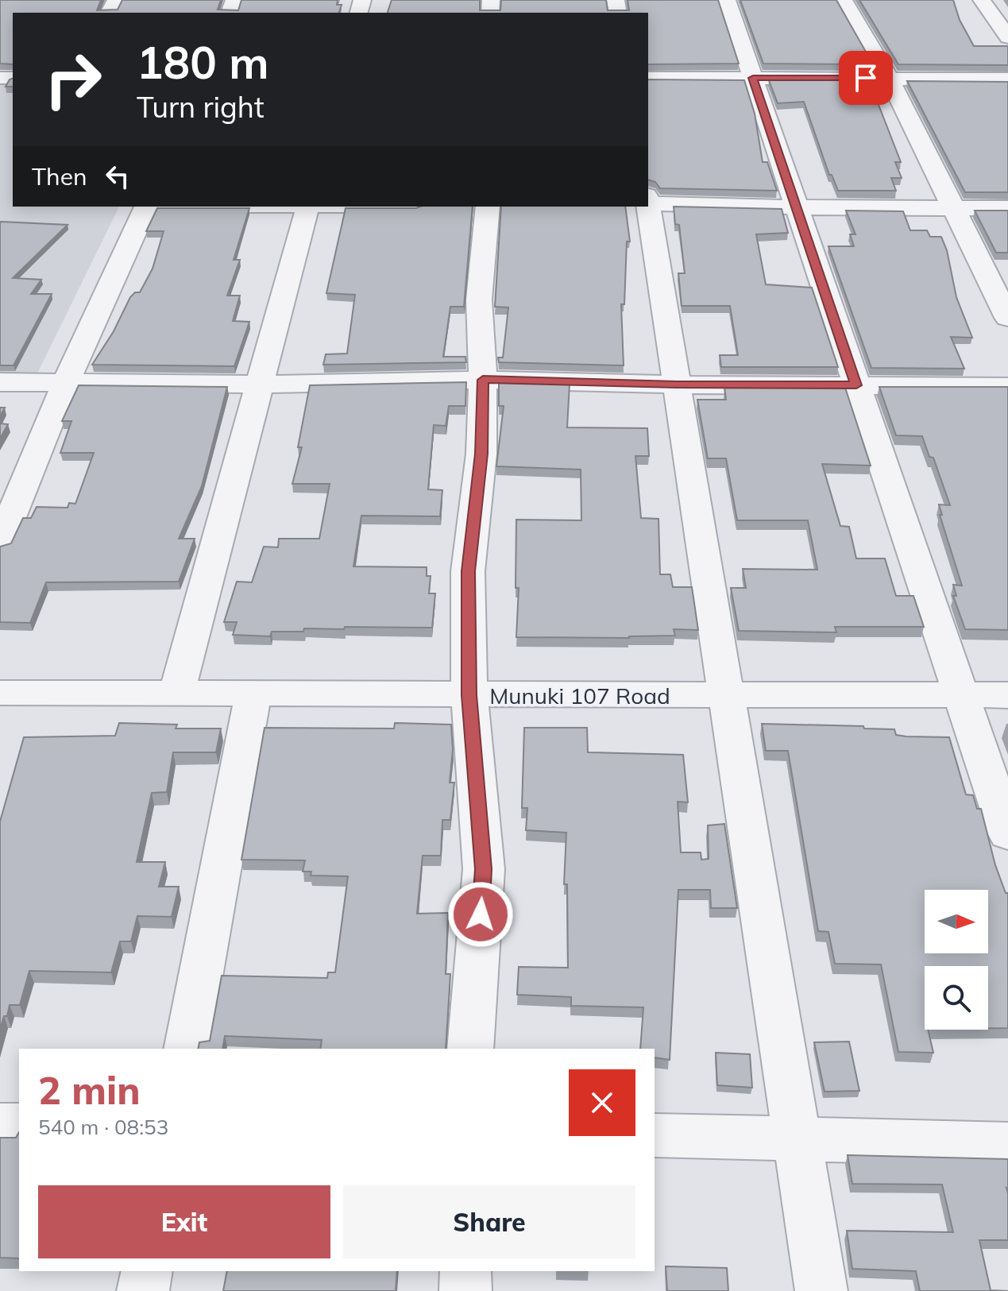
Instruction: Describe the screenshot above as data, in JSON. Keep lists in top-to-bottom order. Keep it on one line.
{"streets":{"street":["Munuki 107 Road"]},"north":"right","page":{"turn":["180 m","Turn right"],"then":"Then","heading":["2 min","540 m · 08:53"],"buttons":["Exit","Share"]}}
